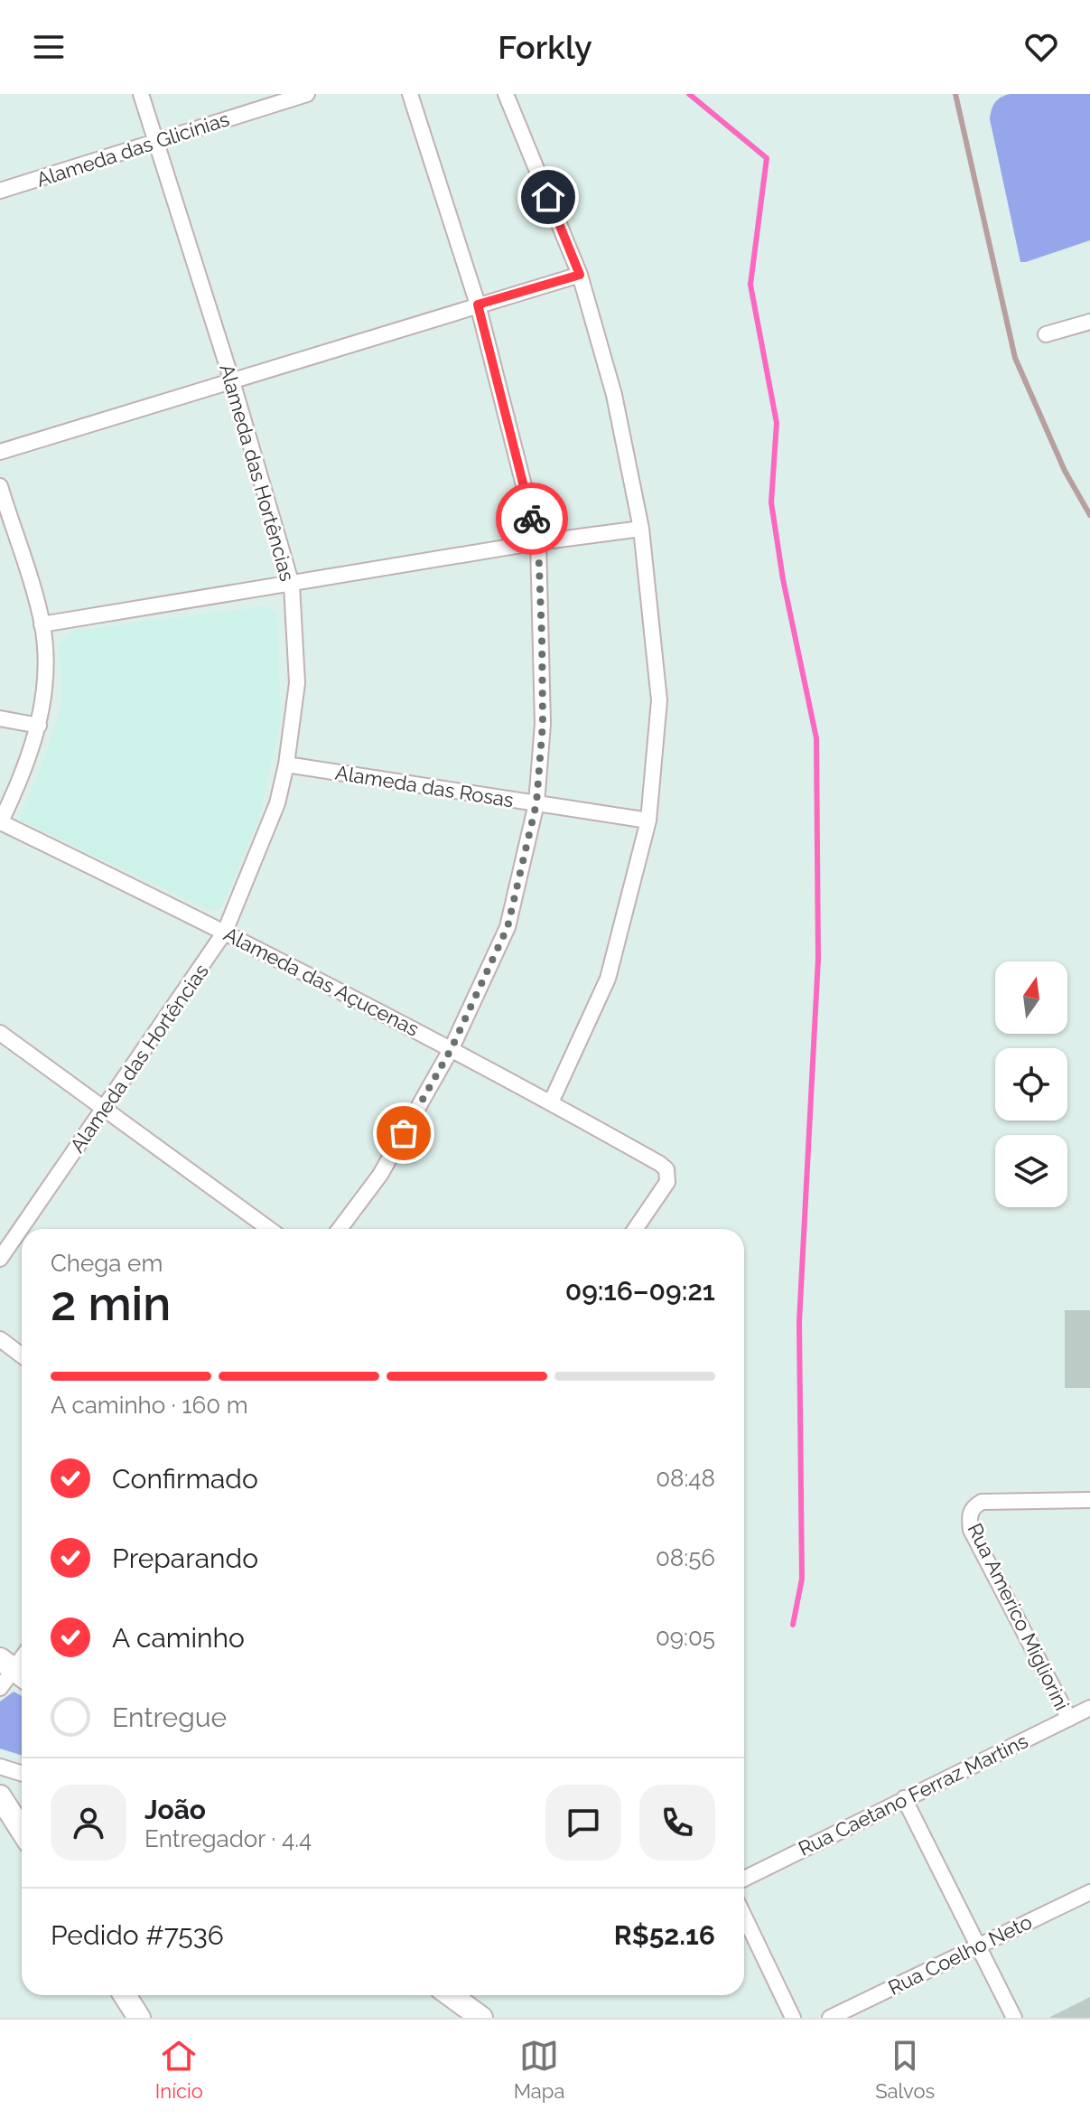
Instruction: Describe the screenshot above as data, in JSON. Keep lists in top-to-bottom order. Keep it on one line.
{"streets":{"street":["Alameda das Glicínias","Alameda das Hortências","Alameda das Rosas","Alameda das Açucenas","Rua Americo Migliorini","Rua Caetano Ferraz Martins","Rua Coelho Neto"]},"crossings":[["Alameda das Glicínias","Alameda das Hortências"],["Alameda das Hortências","Alameda das Rosas"],["Alameda das Hortências","Alameda das Açucenas"],["Rua Americo Migliorini","Rua Caetano Ferraz Martins"]],"north":"top","page":{"header":"Forkly","heading":["2 min","Chega em","09:16–09:21"],"panel":["João","Entregador · 4.4","Pedido #7536","R$52.16"],"bar":"A caminho · 160 m","list":[["Confirmado","08:48"],["Preparando","08:56"],["A caminho","09:05"],"Entregue"],"tabs":["Início","Mapa","Salvos"]}}
